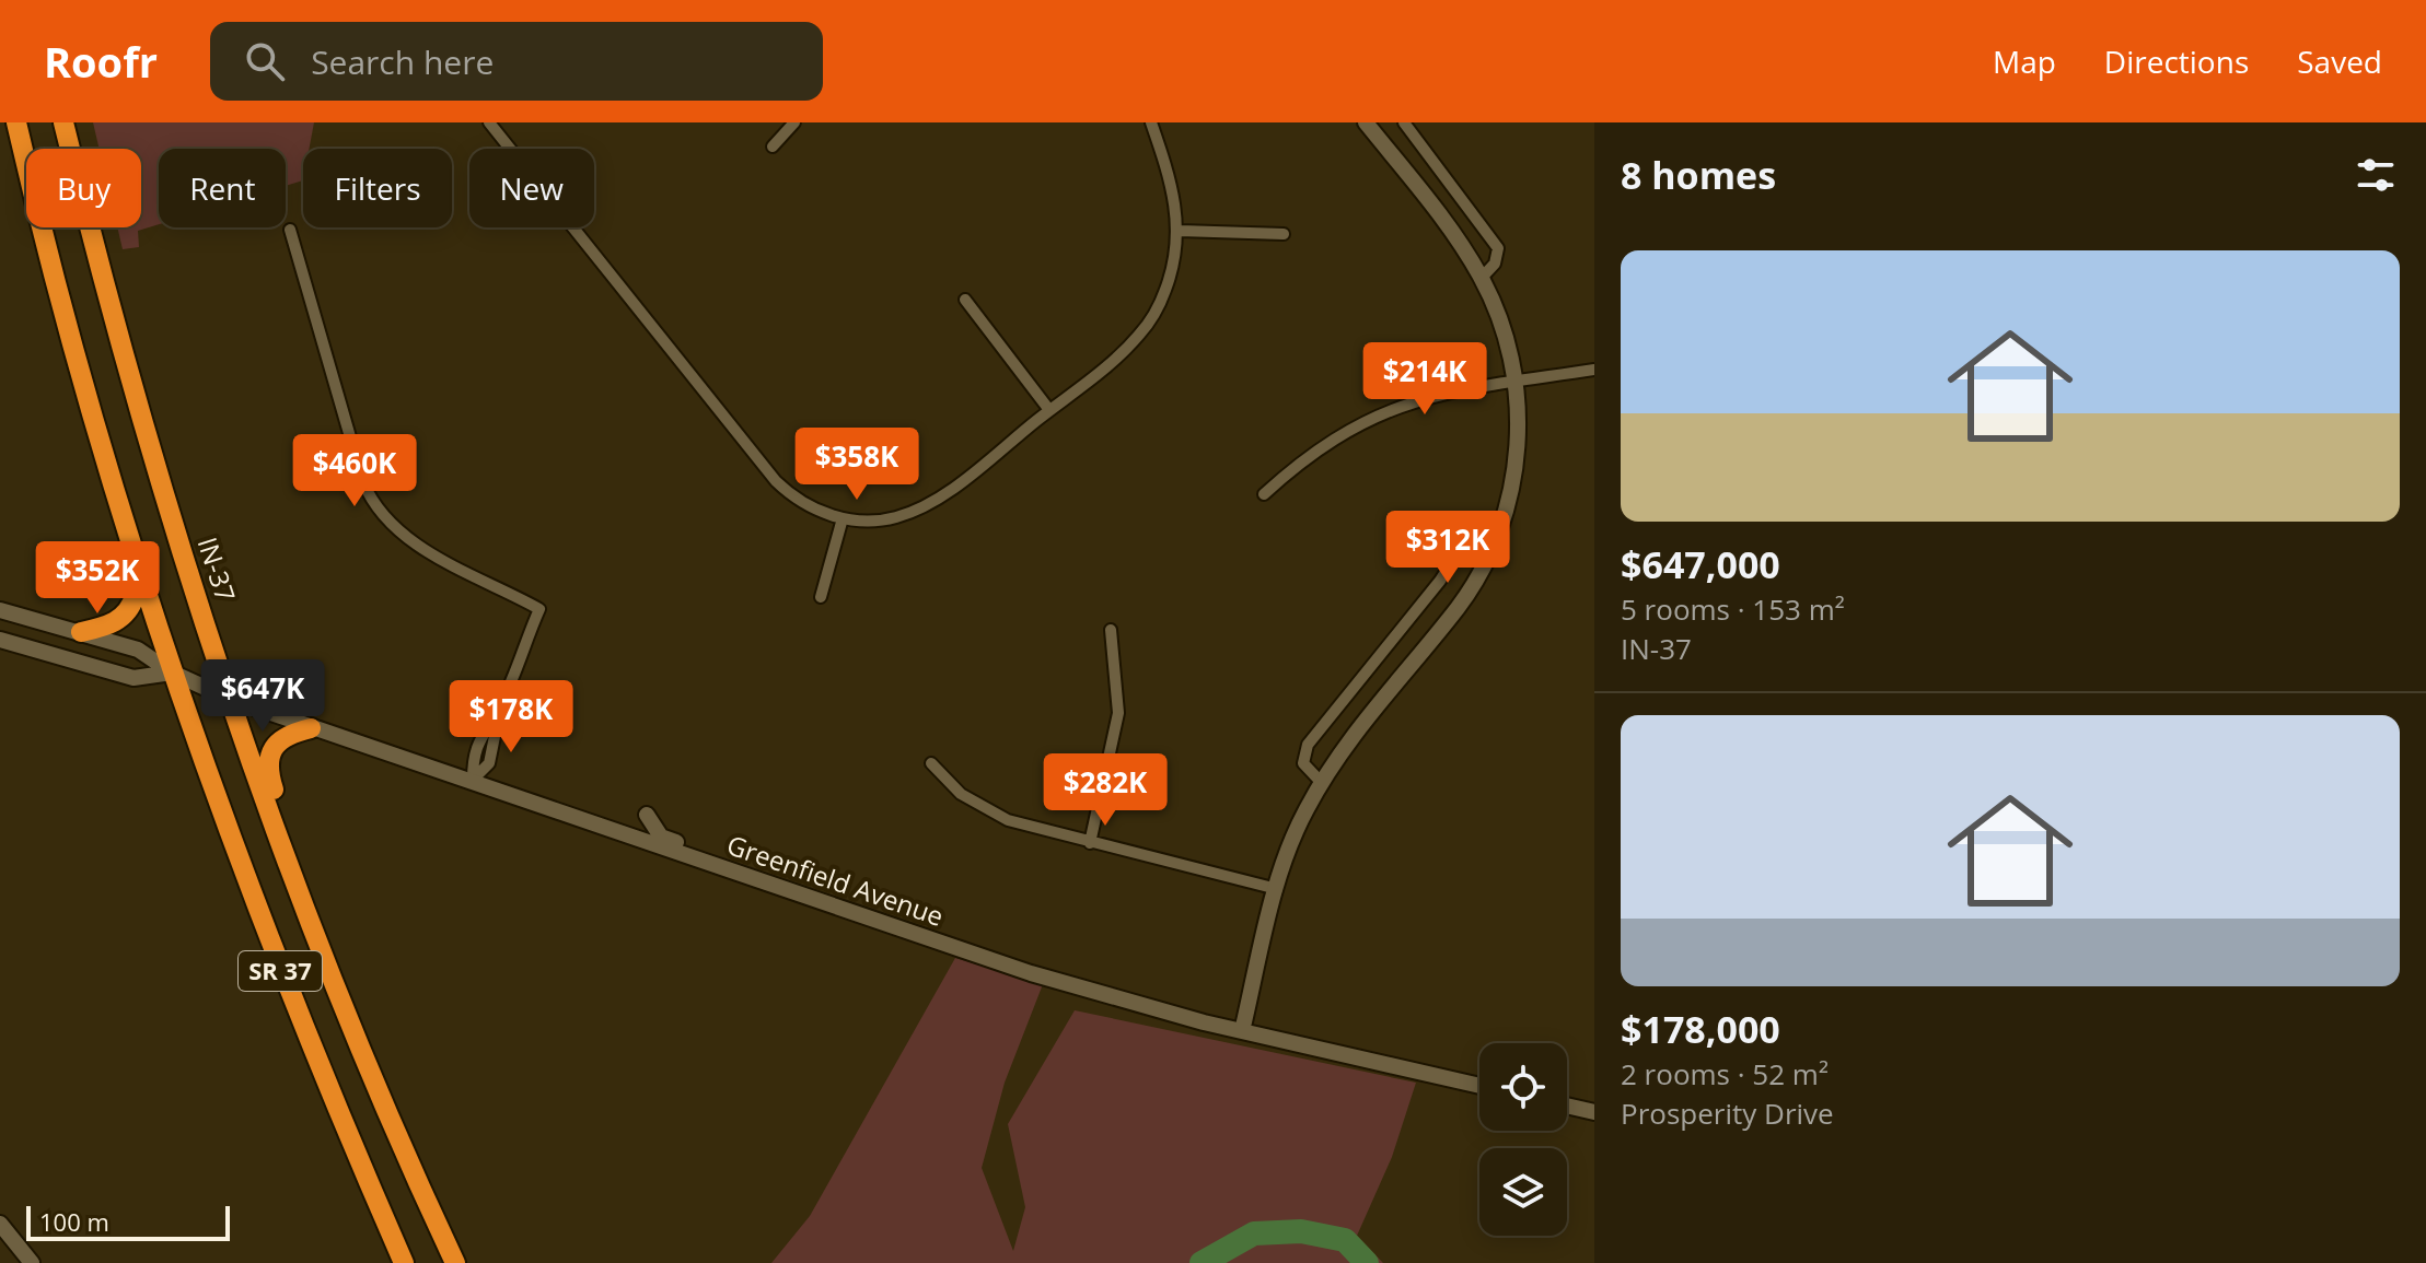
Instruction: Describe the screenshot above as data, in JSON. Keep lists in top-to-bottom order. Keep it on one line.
{"streets":{"highway":["IN-37","SR 37"],"main road":["Greenfield Avenue"]},"crossings":[["IN-37","Greenfield Avenue"],["Greenfield Avenue","SR 37"]],"scale_bar":"100 m","page":{"header":"Roofr","search":"Search here","nav":["Map","Directions","Saved"],"heading":"8 homes","chip":["Buy","Rent","Filters","New"],"list":[{"name":"$647,000","note":"5 rooms · 153 m² · IN-37"},{"name":"$178,000","note":"2 rooms · 52 m² · Prosperity Drive"}],"price":["$214K","$358K","$460K","$312K","$352K","$647K","$178K","$282K"],"scale":"100 m"}}
